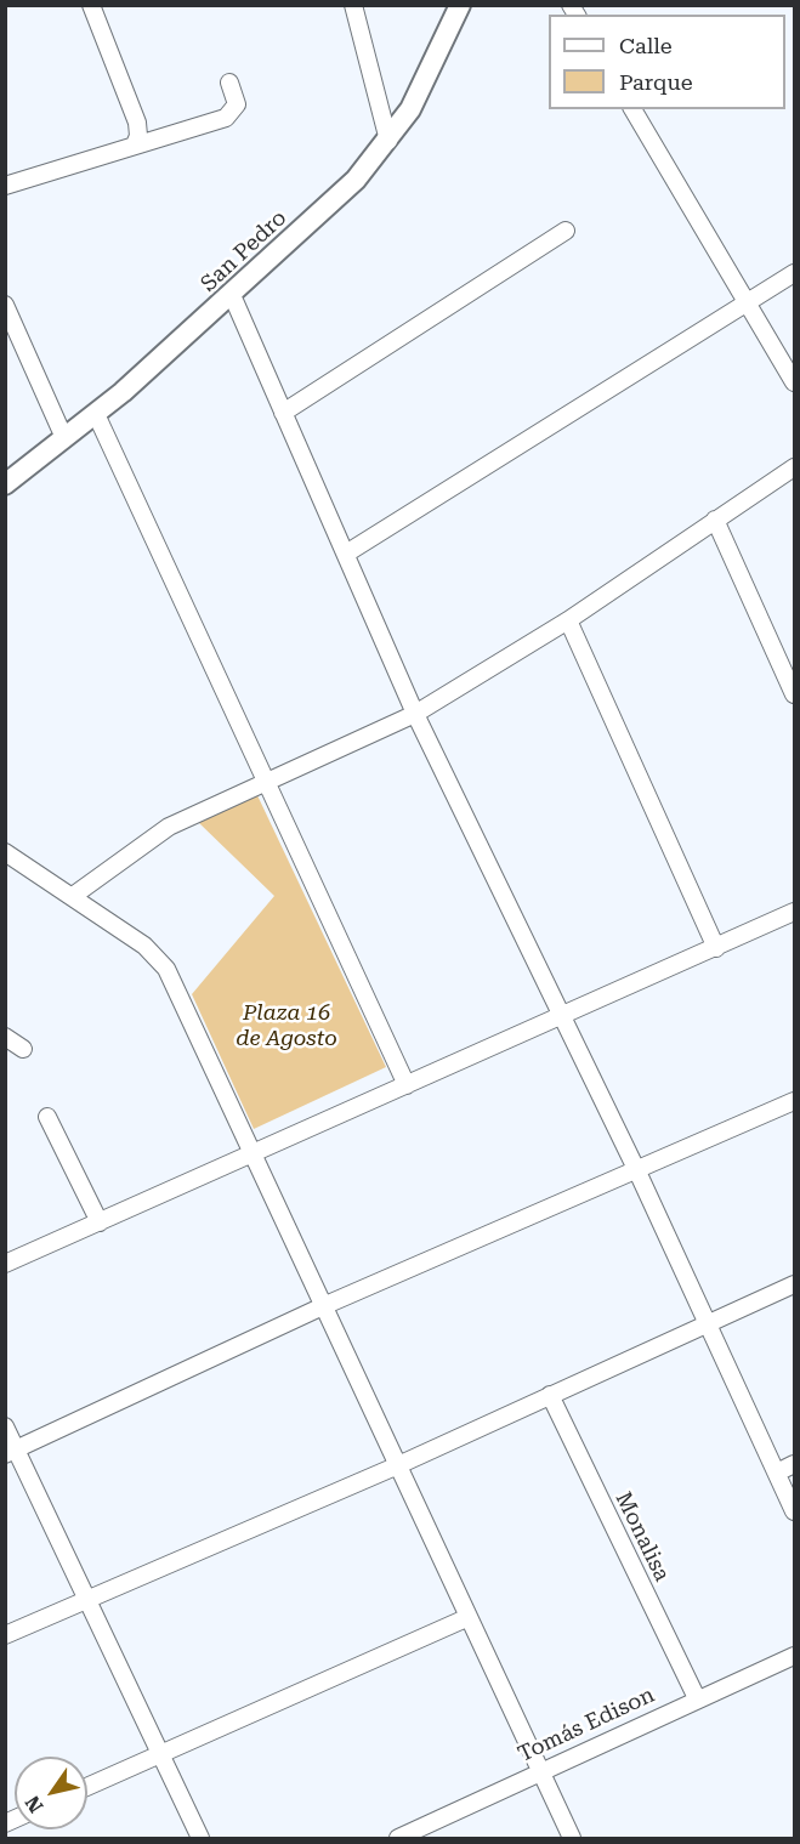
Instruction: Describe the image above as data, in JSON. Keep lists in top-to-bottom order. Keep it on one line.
{"streets":{"main road":["San Pedro"],"street":["Monalisa","Tomás Edison"]},"crossings":[["Monalisa","Tomás Edison"]],"parks":["Plaza 16 de Agosto"],"legend":["Calle","Parque"],"north":"bottom left"}
